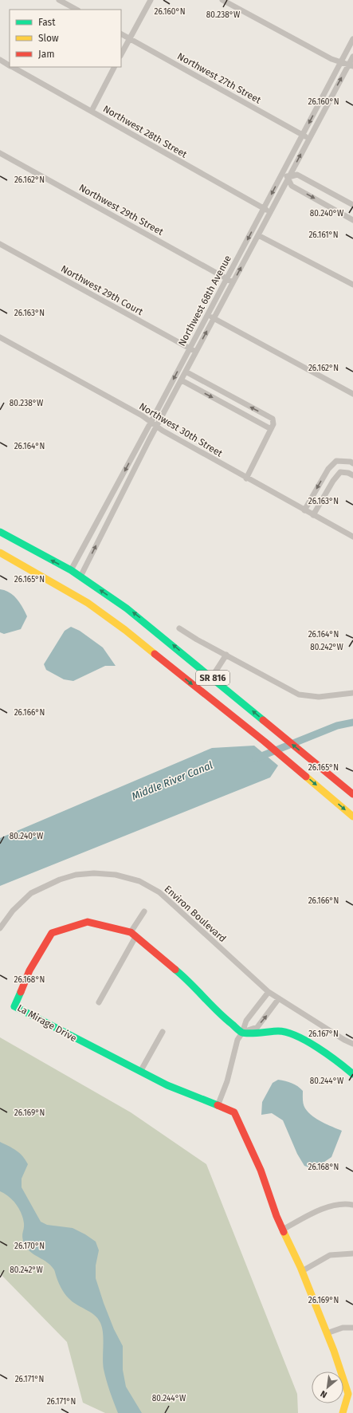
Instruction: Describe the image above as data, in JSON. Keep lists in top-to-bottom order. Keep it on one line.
{"streets":{"street":["Northwest 27th Street","Northwest 28th Street","Northwest 29th Street","Northwest 29th Court","Northwest 68th Avenue","Northwest 30th Street","SR 816","Environ Boulevard","La Mirage Drive"]},"crossings":[["Northwest 27th Street","Northwest 68th Avenue"],["Northwest 28th Street","Northwest 68th Avenue"],["Northwest 29th Street","Northwest 68th Avenue"],["Northwest 29th Court","Northwest 68th Avenue"],["Northwest 68th Avenue","Northwest 30th Street"],["Northwest 68th Avenue","SR 816"]],"water":["Middle River Canal"],"legend":["Fast","Slow","Jam"],"north":"bottom left","coordinates":["26.160°N","80.238°W","26.162°N","80.240°W","26.161°N","26.163°N","26.164°N","26.165°N","80.242°W","26.166°N","26.168°N","26.167°N","80.244°W","26.169°N","26.170°N","26.171°N"]}
